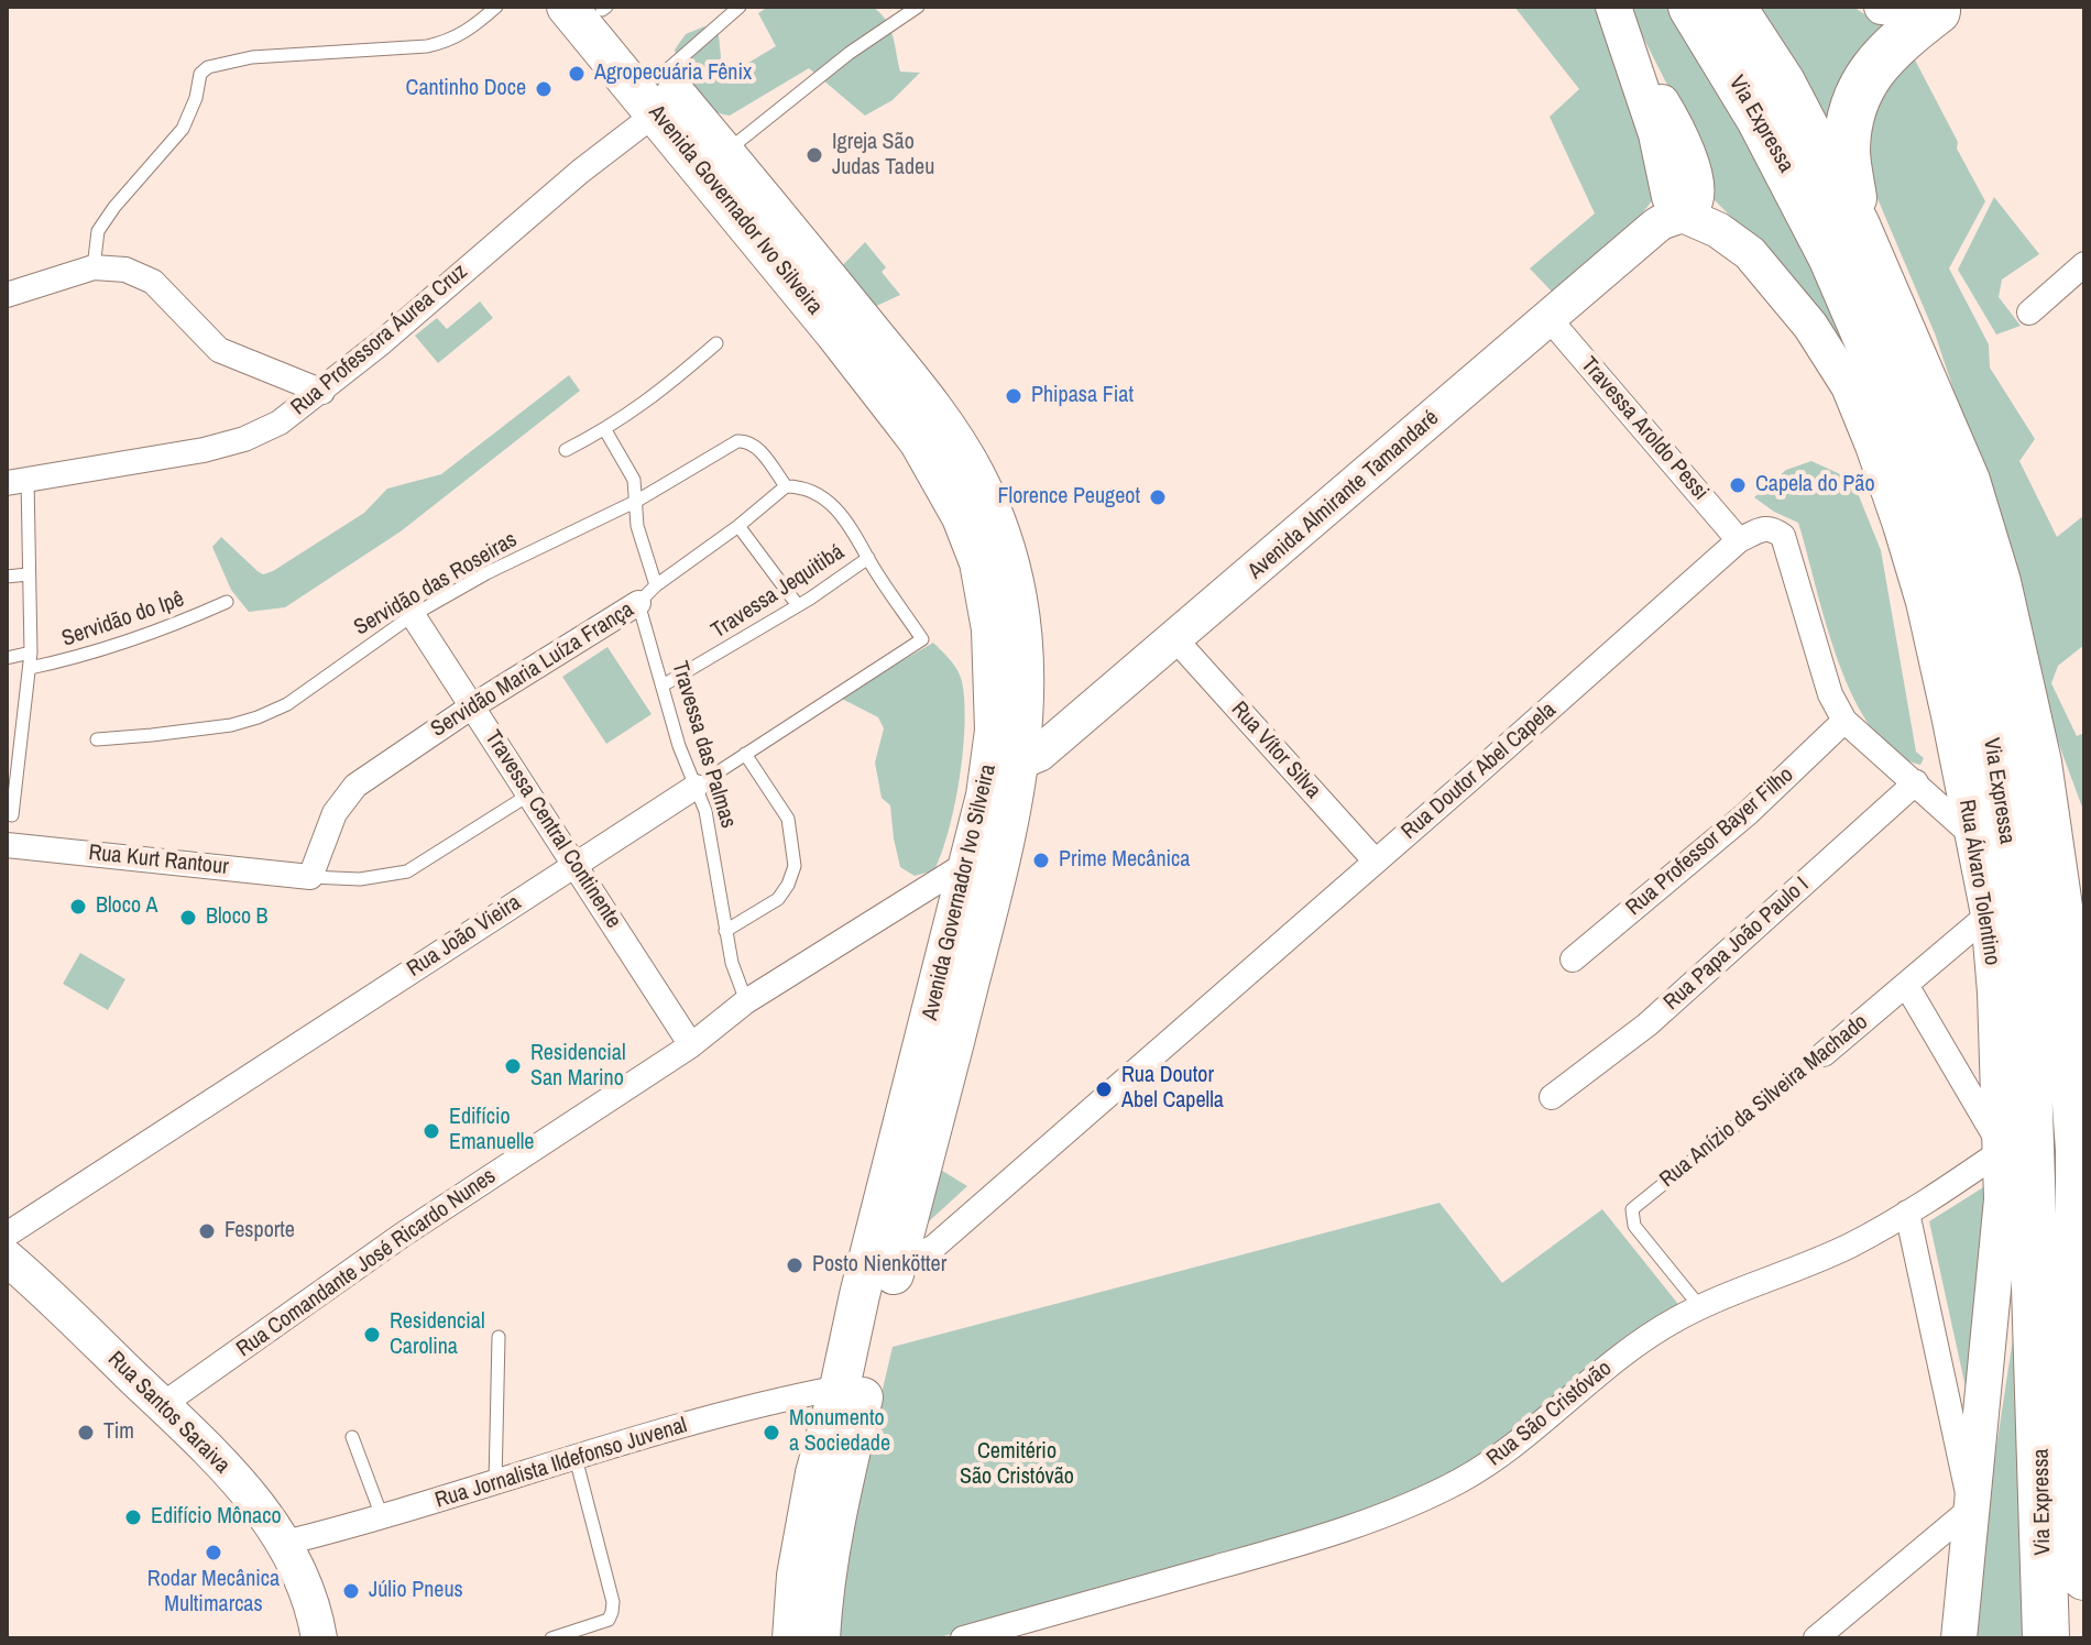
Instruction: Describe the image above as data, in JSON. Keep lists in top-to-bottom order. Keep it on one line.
{"streets":{"highway":["Via Expressa"],"main road":["Avenida Governador Ivo Silveira","Avenida Almirante Tamandaré","Rua Álvaro Tolentino","Rua Santos Saraiva"],"street":["Rua Professora Áurea Cruz","Travessa Aroldo Pessi","Servidão Maria Luíza França","Rua Vítor Silva","Rua Doutor Abel Capela","Travessa Central Continente","Rua Professor Bayer Filho","Rua Kurt Rantour","Rua João Vieira","Rua Papa João Paulo I","Rua Anízio da Silveira Machado","Rua Comandante José Ricardo Nunes","Rua São Cristóvão","Rua Jornalista Ildefonso Juvenal"],"lane":["Servidão das Roseiras","Travessa Jequitibá","Servidão do Ipê","Travessa das Palmas"]},"crossings":[["Avenida Governador Ivo Silveira","Rua Professora Áurea Cruz"],["Avenida Governador Ivo Silveira","Avenida Almirante Tamandaré"],["Avenida Governador Ivo Silveira","Rua Doutor Abel Capela"],["Avenida Governador Ivo Silveira","Rua Comandante José Ricardo Nunes"],["Avenida Governador Ivo Silveira","Rua Jornalista Ildefonso Juvenal"],["Travessa Aroldo Pessi","Avenida Almirante Tamandaré"],["Travessa Aroldo Pessi","Rua Doutor Abel Capela"],["Avenida Almirante Tamandaré","Rua Vítor Silva"],["Avenida Almirante Tamandaré","Rua Álvaro Tolentino"],["Servidão das Roseiras","Servidão Maria Luíza França"],["Servidão das Roseiras","Travessa Central Continente"],["Travessa Jequitibá","Travessa das Palmas"],["Travessa Jequitibá","Rua João Vieira"],["Servidão Maria Luíza França","Travessa das Palmas"],["Servidão Maria Luíza França","Travessa Central Continente"],["Servidão Maria Luíza França","Rua Kurt Rantour"],["Travessa das Palmas","Rua João Vieira"],["Travessa das Palmas","Rua Comandante José Ricardo Nunes"],["Rua Vítor Silva","Rua Doutor Abel Capela"],["Travessa Central Continente","Rua João Vieira"],["Travessa Central Continente","Rua Comandante José Ricardo Nunes"],["Rua Álvaro Tolentino","Rua Anízio da Silveira Machado"],["Rua Álvaro Tolentino","Rua São Cristóvão"],["Rua Anízio da Silveira Machado","Rua São Cristóvão"],["Rua Comandante José Ricardo Nunes","Rua Santos Saraiva"],["Rua Santos Saraiva","Rua Jornalista Ildefonso Juvenal"]],"parks":["Cemitério São Cristóvão"],"places":["Agropecuária Fênix","Cantinho Doce","Igreja São Judas Tadeu","Phipasa Fiat","Capela do Pão","Florence Peugeot","Prime Mecânica","Bloco A","Bloco B","Residencial San Marino","Rua Doutor Abel Capella","Edifício Emanuelle","Fesporte","Posto Nienkötter","Residencial Carolina","Tim","Monumento a Sociedade","Edifício Mônaco","Rodar Mecânica Multimarcas","Júlio Pneus"]}
